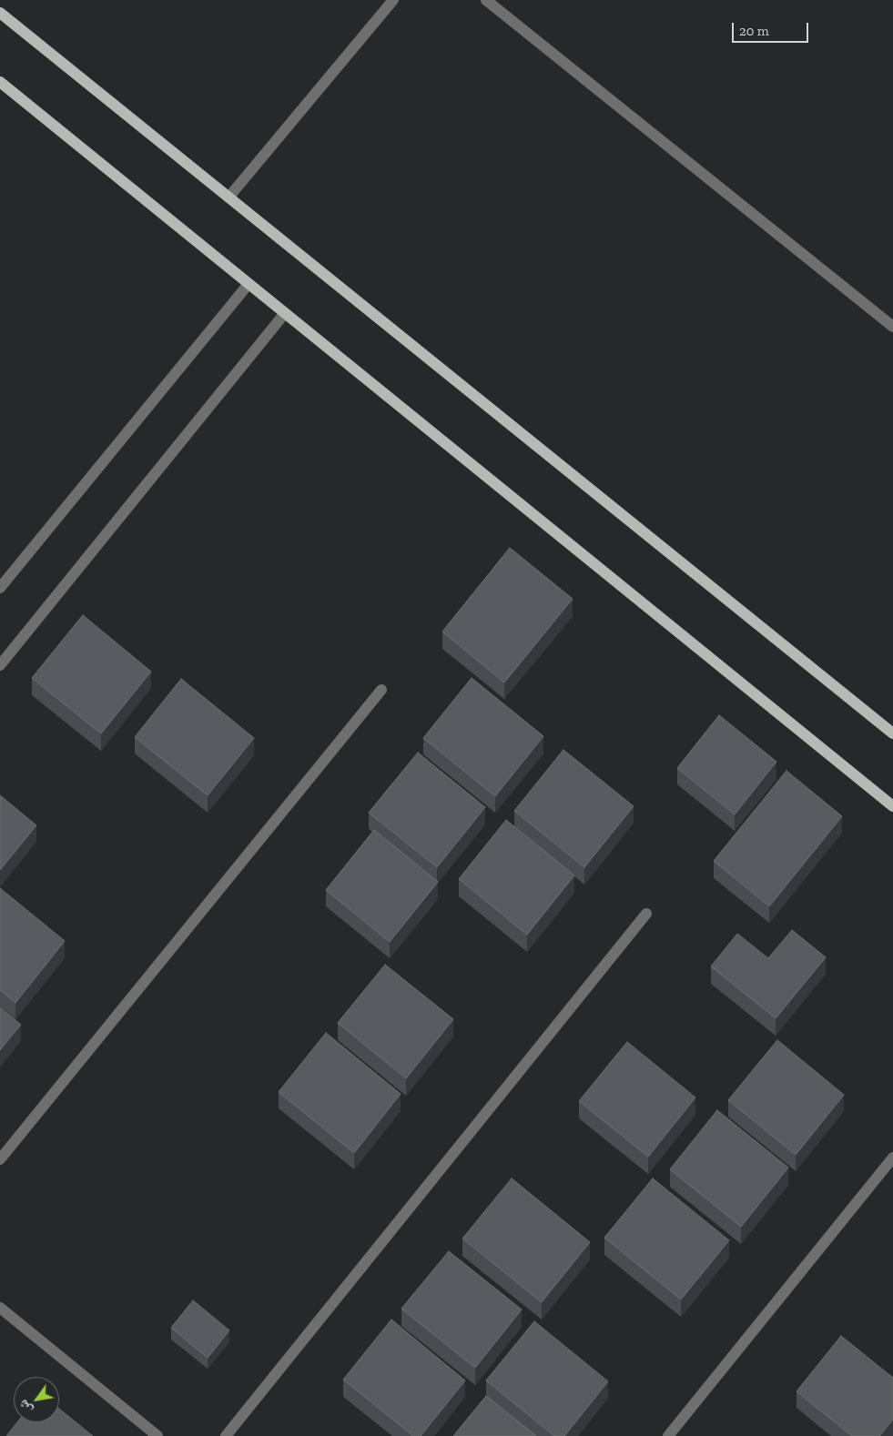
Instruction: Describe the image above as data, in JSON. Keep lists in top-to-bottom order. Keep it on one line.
{"scale_bar":"20 m","north":"bottom left"}
